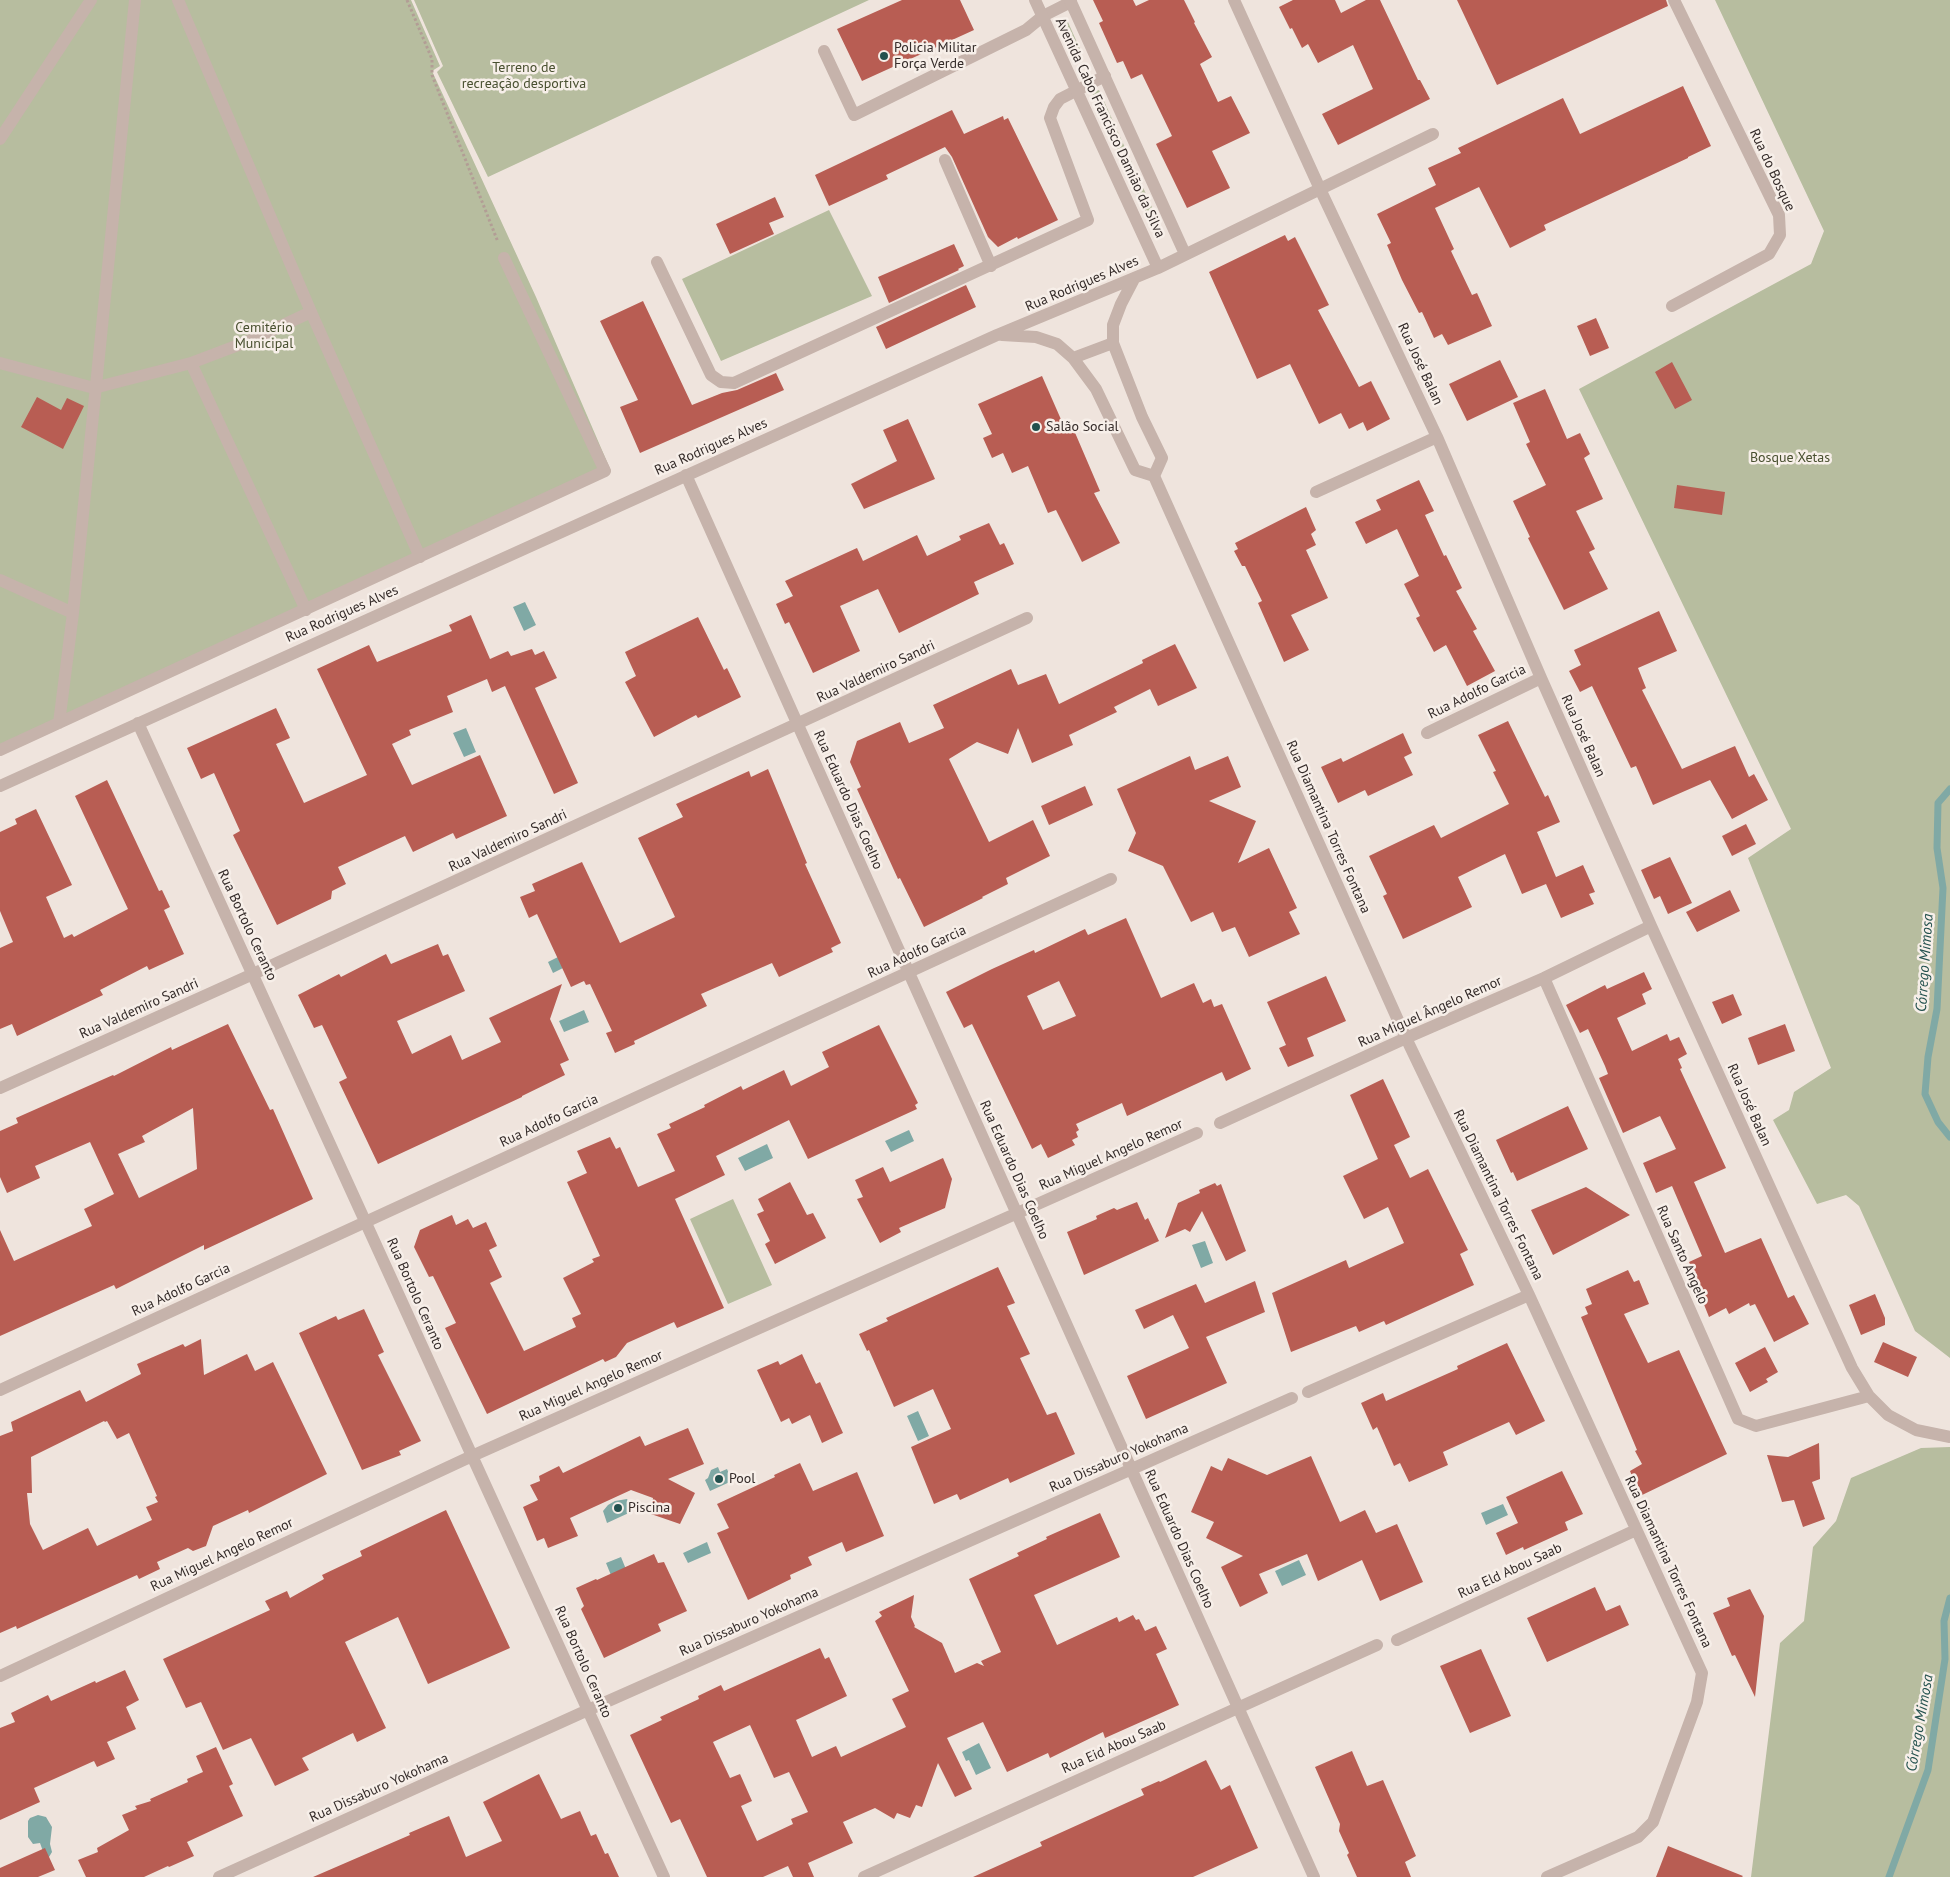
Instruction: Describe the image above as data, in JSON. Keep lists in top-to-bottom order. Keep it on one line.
{"streets":{"street":["Avenida Cabo Francisco Damião da Silva","Rua do Bosque","Rua Rodrigues Alves","Rua José Balan","Rua Valdemiro Sandri","Rua Adolfo Garcia","Rua Eduardo Dias Coelho","Rua Diamantina Torres Fontana","Rua Bortolo Ceranto","Rua Miguel Ângelo Remor","Rua Miguel Angelo Remor","Rua Santo Angelo","Rua Dissaburo Yokohama","Rua Eld Abou Saab","Rua Eid Abou Saab"]},"crossings":[["Avenida Cabo Francisco Damião da Silva","Rua Rodrigues Alves"],["Rua Rodrigues Alves","Rua José Balan"],["Rua Rodrigues Alves","Rua Eduardo Dias Coelho"],["Rua Rodrigues Alves","Rua Bortolo Ceranto"],["Rua José Balan","Rua Adolfo Garcia"],["Rua José Balan","Rua Miguel Ângelo Remor"],["Rua José Balan","Rua Santo Angelo"],["Rua Valdemiro Sandri","Rua Eduardo Dias Coelho"],["Rua Valdemiro Sandri","Rua Bortolo Ceranto"],["Rua Adolfo Garcia","Rua Eduardo Dias Coelho"],["Rua Adolfo Garcia","Rua Bortolo Ceranto"],["Rua Eduardo Dias Coelho","Rua Miguel Angelo Remor"],["Rua Eduardo Dias Coelho","Rua Dissaburo Yokohama"],["Rua Eduardo Dias Coelho","Rua Eid Abou Saab"],["Rua Diamantina Torres Fontana","Rua Miguel Ângelo Remor"],["Rua Diamantina Torres Fontana","Rua Eld Abou Saab"],["Rua Bortolo Ceranto","Rua Miguel Angelo Remor"],["Rua Bortolo Ceranto","Rua Dissaburo Yokohama"],["Rua Miguel Ângelo Remor","Rua Santo Angelo"]],"water":["Córrego Mimosa"],"parks":["Terreno de recreação desportiva","Cemitério Municipal","Bosque Xetas"],"places":["Policia Militar Força Verde","Salão Social","Pool","Piscina"]}
